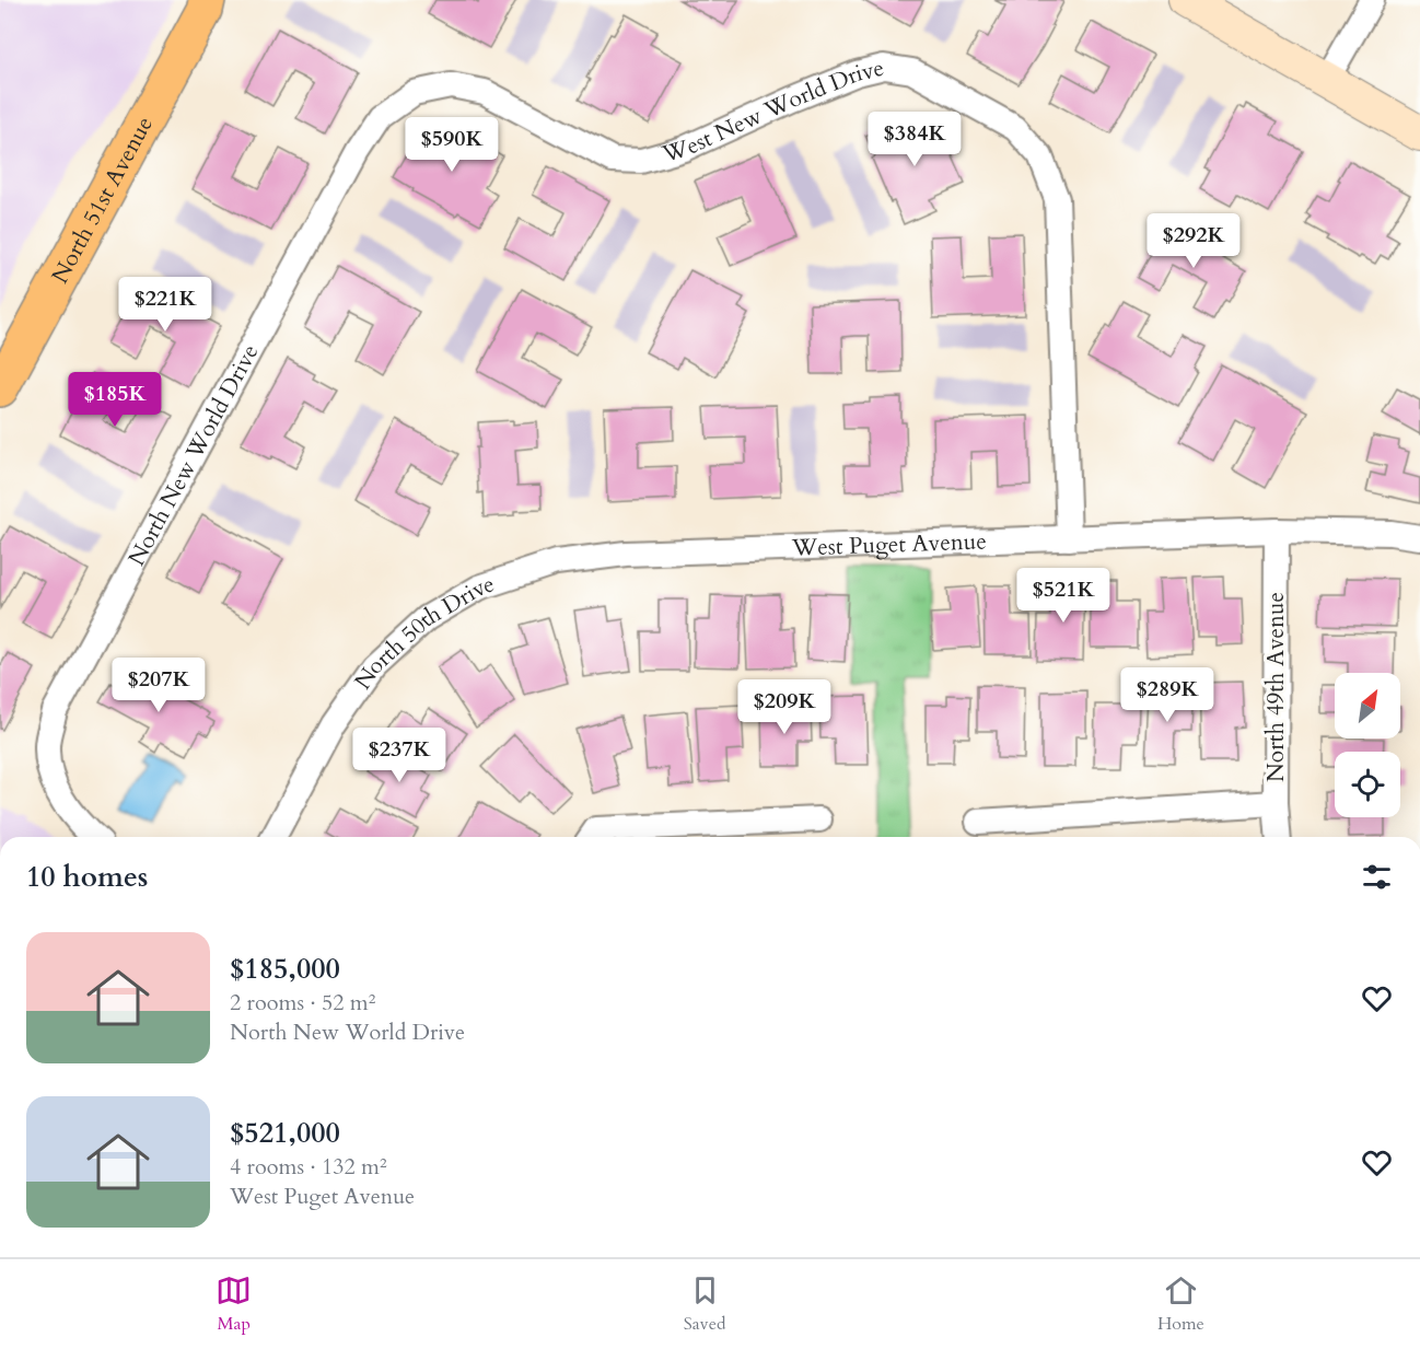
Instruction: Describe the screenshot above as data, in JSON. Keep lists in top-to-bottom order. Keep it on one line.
{"streets":{"main road":["North 51st Avenue"],"street":["West New World Drive","North New World Drive","West Puget Avenue","North 50th Drive","North 49th Avenue"]},"crossings":[["West New World Drive","North New World Drive"],["West New World Drive","West Puget Avenue"],["West Puget Avenue","North 50th Drive"],["West Puget Avenue","North 49th Avenue"]],"north":"top right","page":{"price":["$384K","$590K","$292K","$221K","$185K","$521K","$207K","$289K","$209K","$237K"],"heading":"10 homes","list":[{"name":"$185,000","note":"2 rooms · 52 m² · North New World Drive"},{"name":"$521,000","note":"4 rooms · 132 m² · West Puget Avenue"}],"tabs":["Map","Saved","Home"]}}
